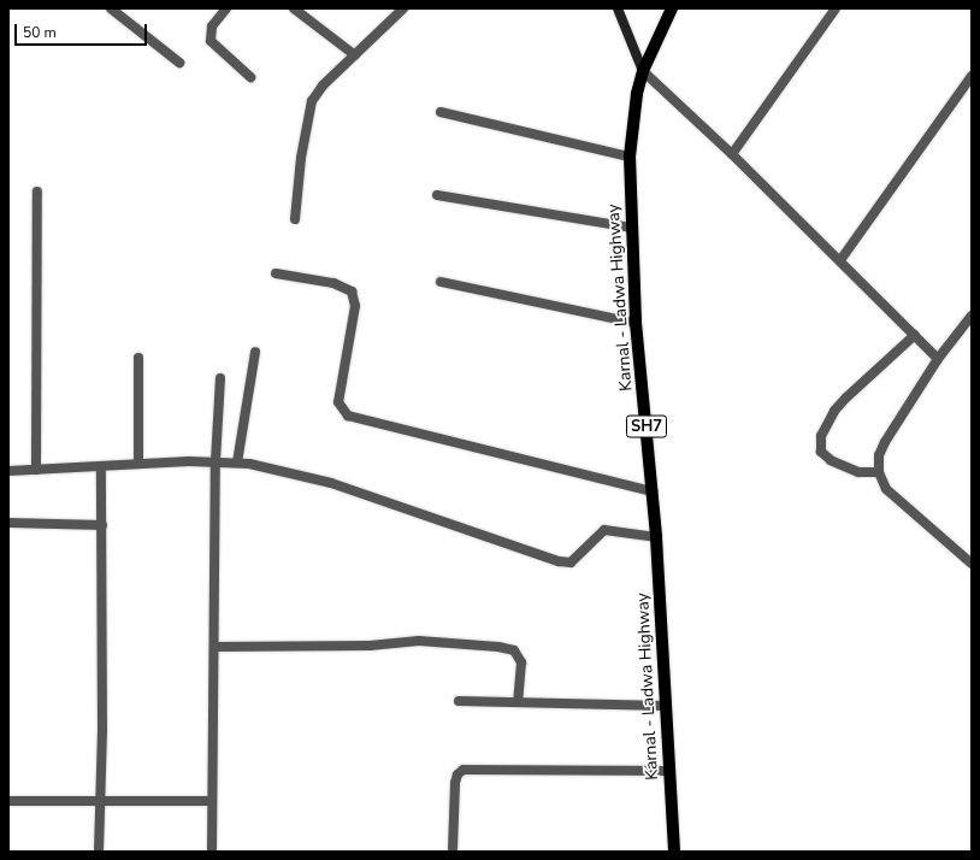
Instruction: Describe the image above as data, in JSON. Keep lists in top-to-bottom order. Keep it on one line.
{"streets":{"main road":["Karnal - Ladwa Highway","SH7"]},"scale_bar":"50 m"}
